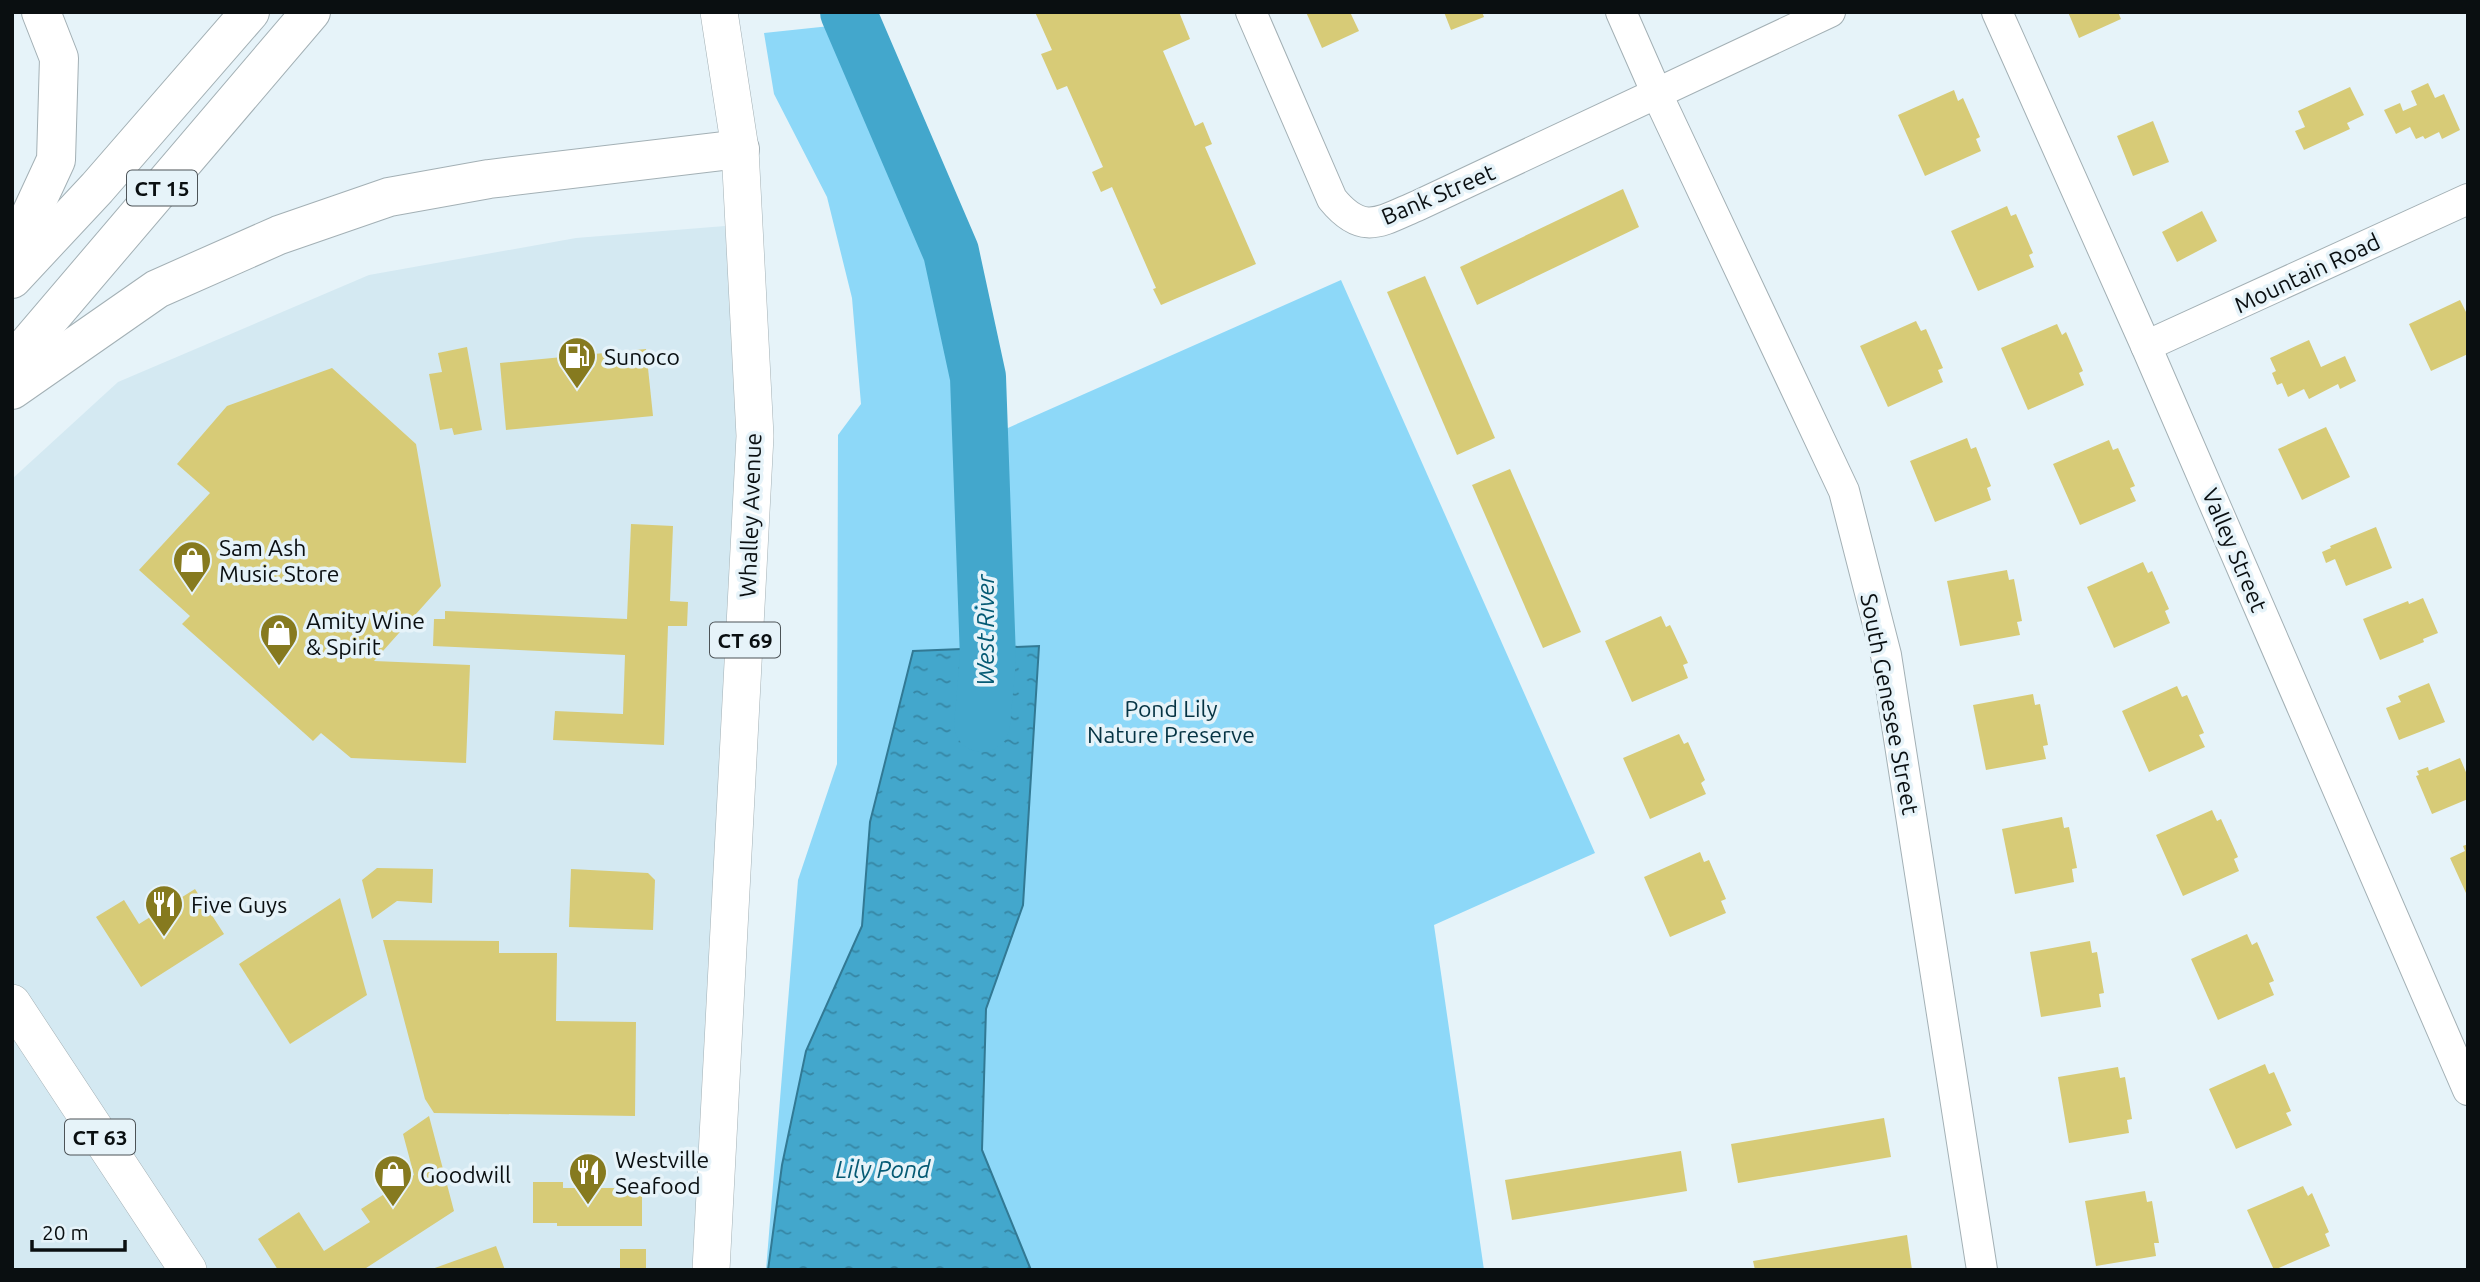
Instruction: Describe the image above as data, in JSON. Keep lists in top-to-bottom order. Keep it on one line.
{"streets":{"highway":["CT 15"],"main road":["Whalley Avenue","CT 69","CT 63"],"street":["Bank Street","Mountain Road","Valley Street","South Genesee Street"]},"crossings":[["Bank Street","South Genesee Street"],["Mountain Road","Valley Street"]],"water":["West River","Lily Pond"],"parks":["Pond Lily Nature Preserve"],"places":{"fuel station":["Sunoco"],"shop":["Sam Ash Music Store","Amity Wine & Spirit","Goodwill"],"restaurant":["Five Guys","Westville Seafood"]},"scale_bar":"20 m"}
